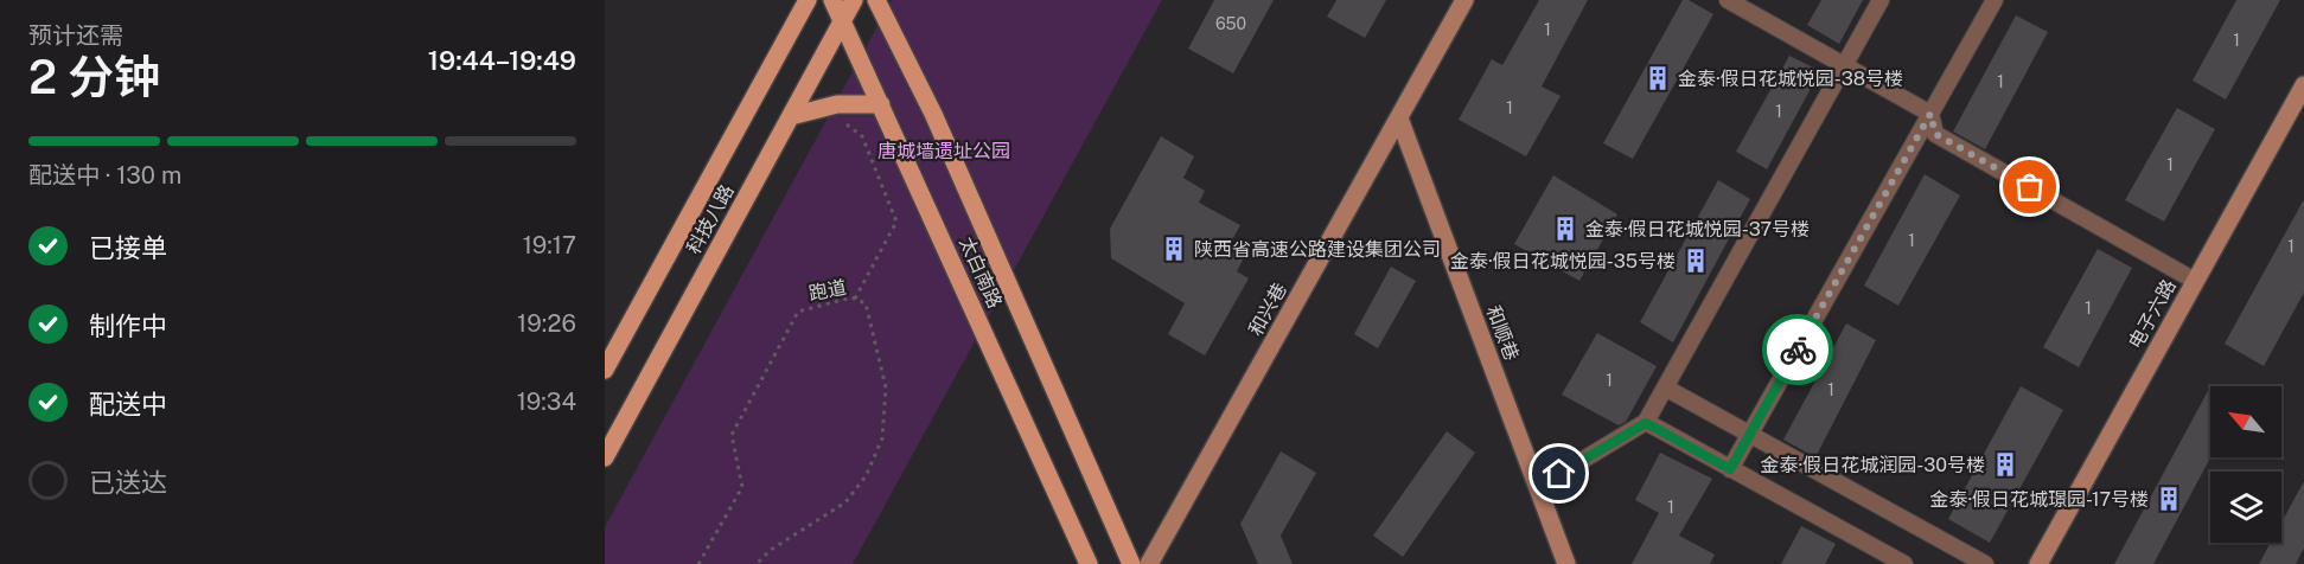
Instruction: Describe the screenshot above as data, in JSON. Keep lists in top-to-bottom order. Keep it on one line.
{"streets":{"main road":["科技八路","太白南路"],"street":["和兴巷","电子六路","和顺巷"],"path":["跑道"]},"crossings":[["科技八路","太白南路"],["和兴巷","和顺巷"]],"parks":["唐城墙遗址公园"],"places":{"building":["金泰·假日花城悦园-38号楼","金泰·假日花城悦园-37号楼","陕西省高速公路建设集团公司","金泰·假日花城悦园-35号楼","金泰·假日花城润园-30号楼","金泰·假日花城璟园-17号楼"]},"house_numbers":["650","1","1","1","1","1","1","1","1","1","1","1","1"],"north":"top left","page":{"heading":["2 分钟","预计还需","19:44–19:49"],"bar":"配送中 · 130 m","list":[["已接单","19:17"],["制作中","19:26"],["配送中","19:34"],"已送达"]}}
